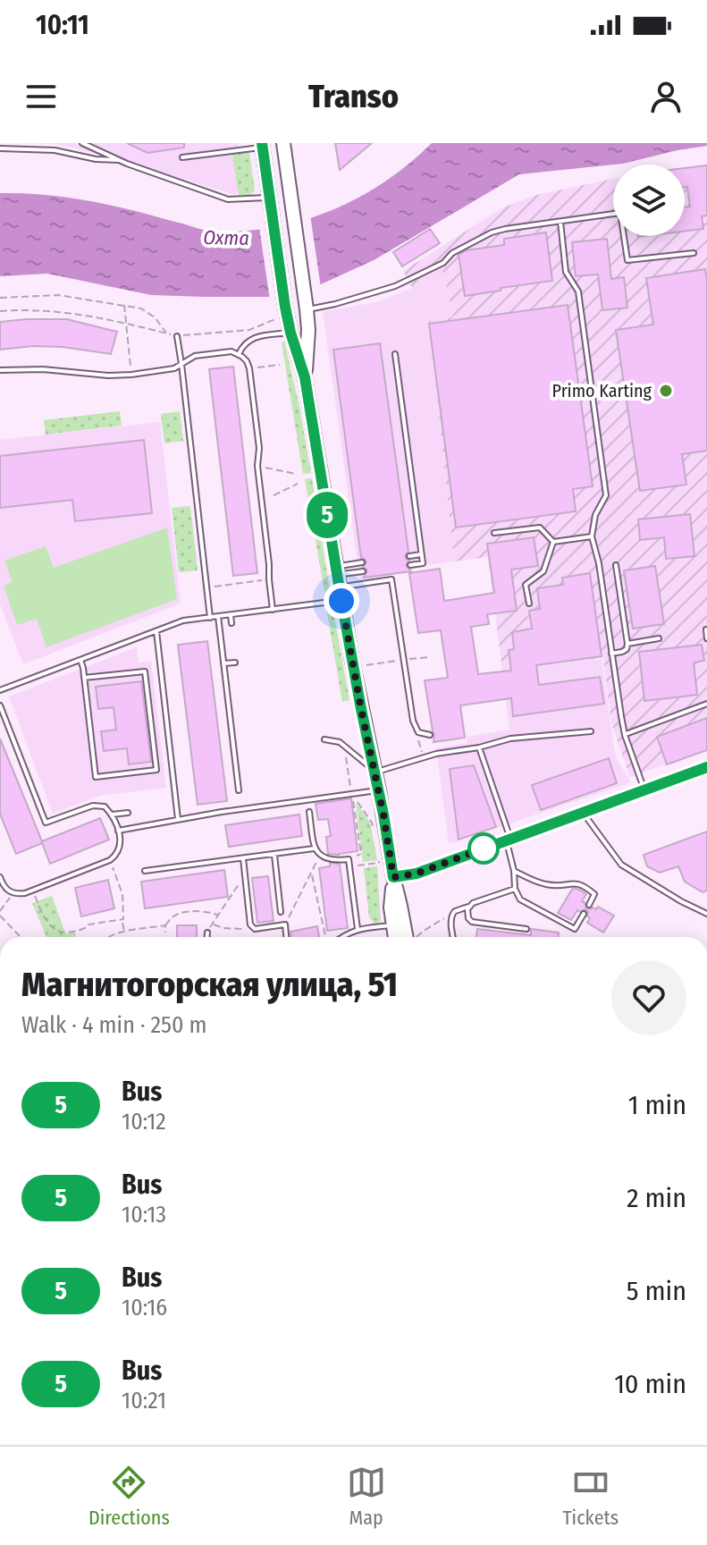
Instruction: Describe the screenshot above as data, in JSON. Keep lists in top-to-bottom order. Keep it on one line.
{"water":["Охта"],"places":["Primo Karting"],"lines":["bus line 5"],"page":{"status":"10:11","header":"Transo","on_map":"5","heading":["Магнитогорская улица, 51","Walk · 4 min · 250 m"],"list":[{"mark":"5","name":"Bus","note":"10:12","value":"1 min"},{"mark":"5","name":"Bus","note":"10:13","value":"2 min"},{"mark":"5","name":"Bus","note":"10:16","value":"5 min"},{"mark":"5","name":"Bus","note":"10:21","value":"10 min"}],"tabs":["Directions","Map","Tickets"]}}
